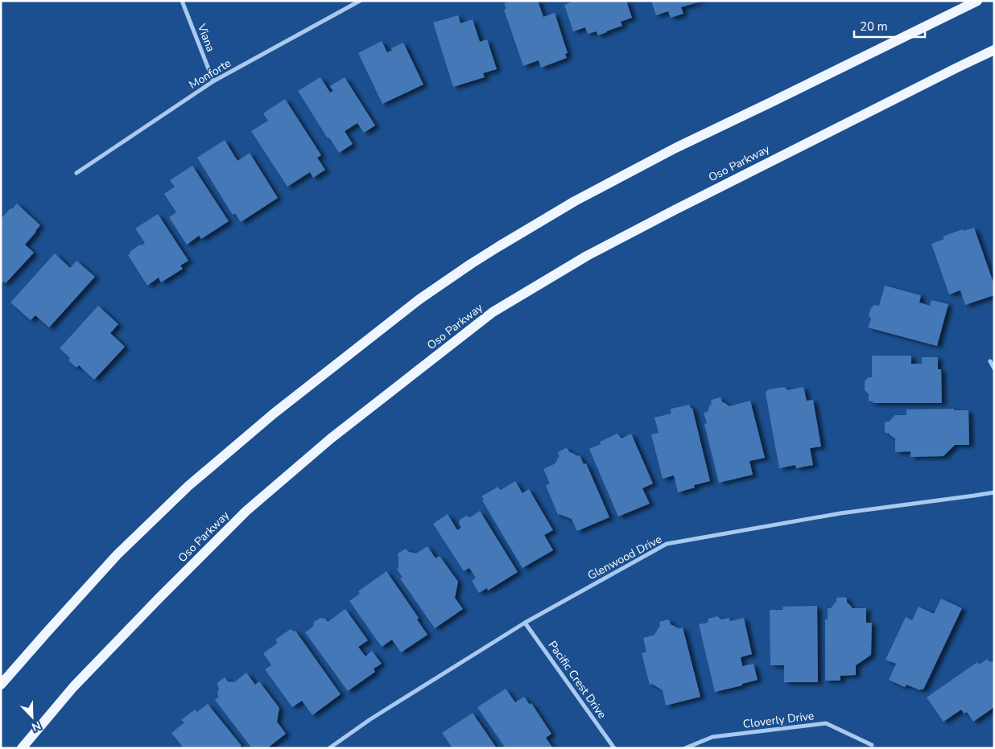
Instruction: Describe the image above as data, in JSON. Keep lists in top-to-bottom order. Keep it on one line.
{"streets":{"main road":["Oso Parkway"],"street":["Viana","Monforte","Glenwood Drive","Pacific Crest Drive","Cloverly Drive"]},"crossings":[["Viana","Monforte"],["Glenwood Drive","Pacific Crest Drive"]],"scale_bar":"20 m","north":"bottom right"}
